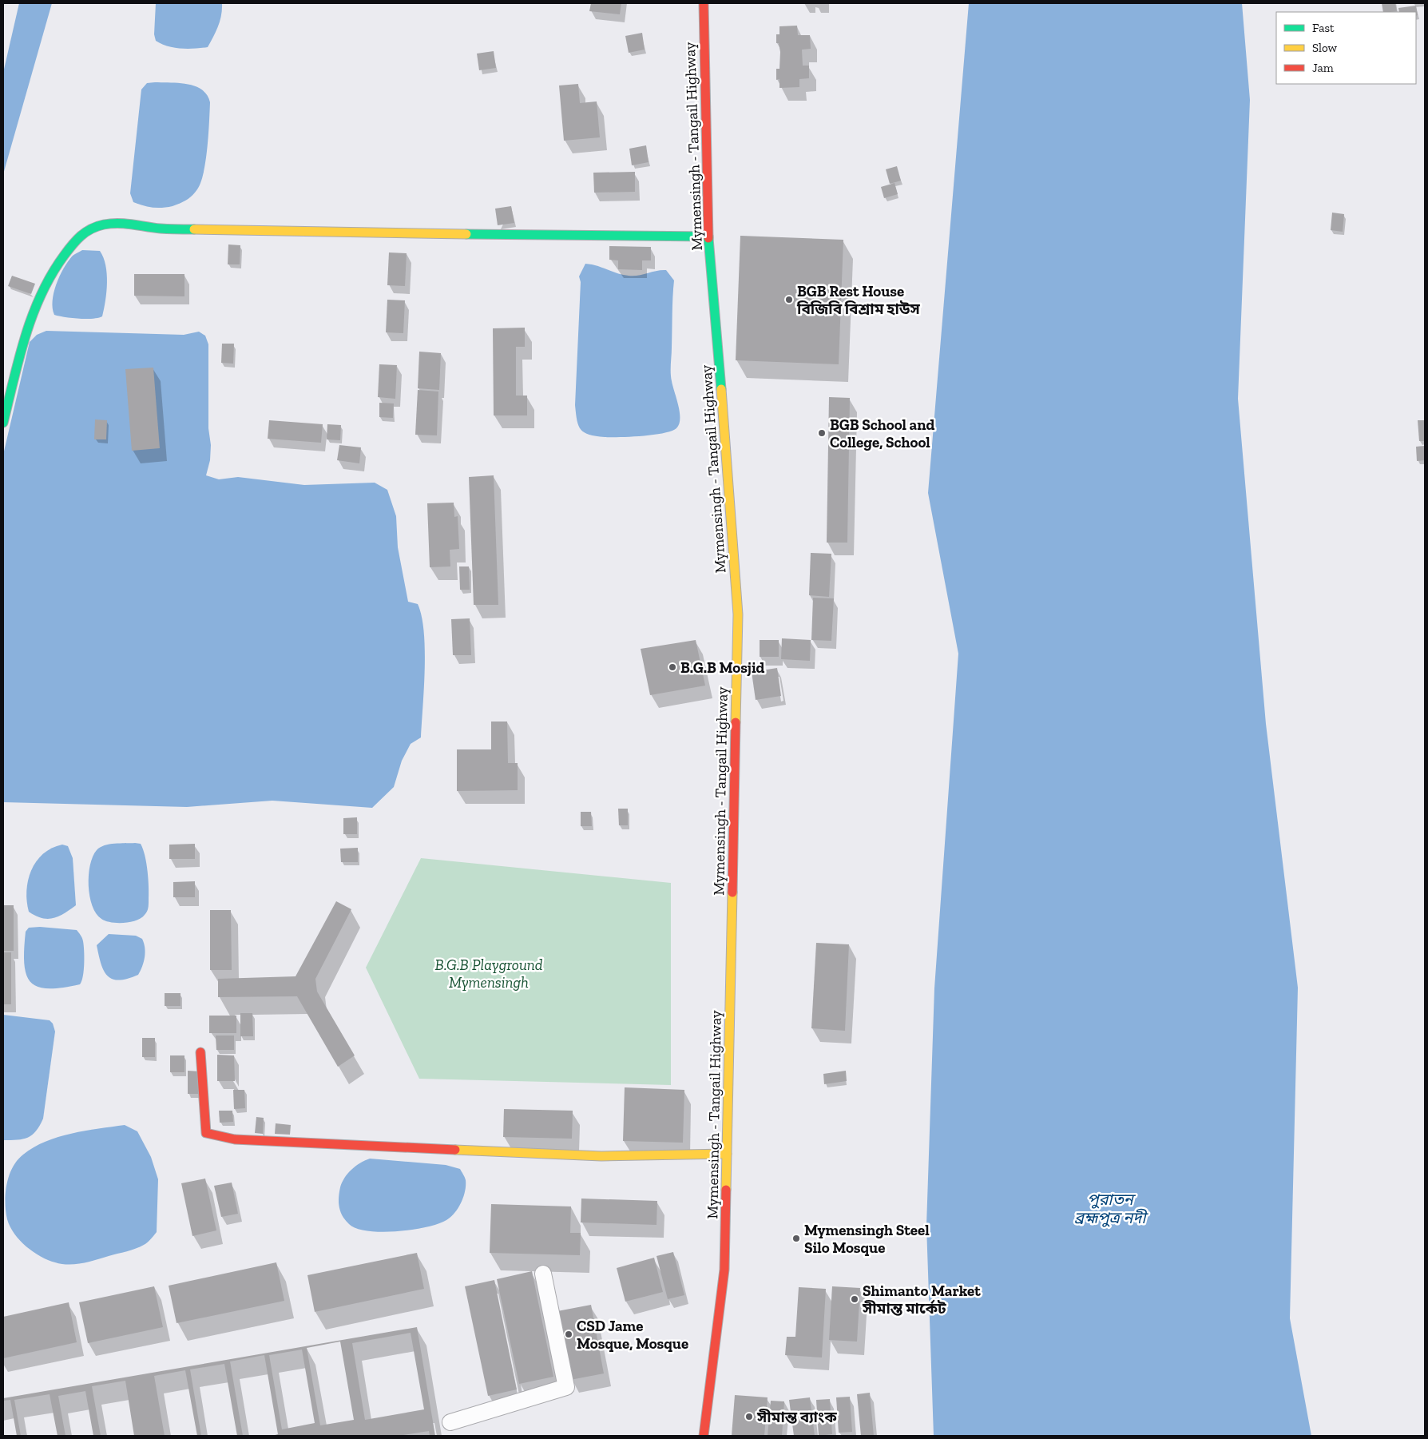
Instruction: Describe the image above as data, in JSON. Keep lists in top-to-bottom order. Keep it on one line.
{"streets":{"main road":["Mymensingh - Tangail Highway"]},"water":["পুরাতন ব্রহ্মপুত্র নদী"],"parks":["B.G.B Playground Mymensingh"],"places":["BGB Rest House বিজিবি বিশ্রাম হাউস","BGB School and College, School","B.G.B Mosjid","Mymensingh Steel Silo Mosque","Shimanto Market সীমান্ত মার্কেট","CSD Jame Mosque, Mosque","সীমান্ত ব্যাংক"],"legend":["Fast","Slow","Jam"]}
